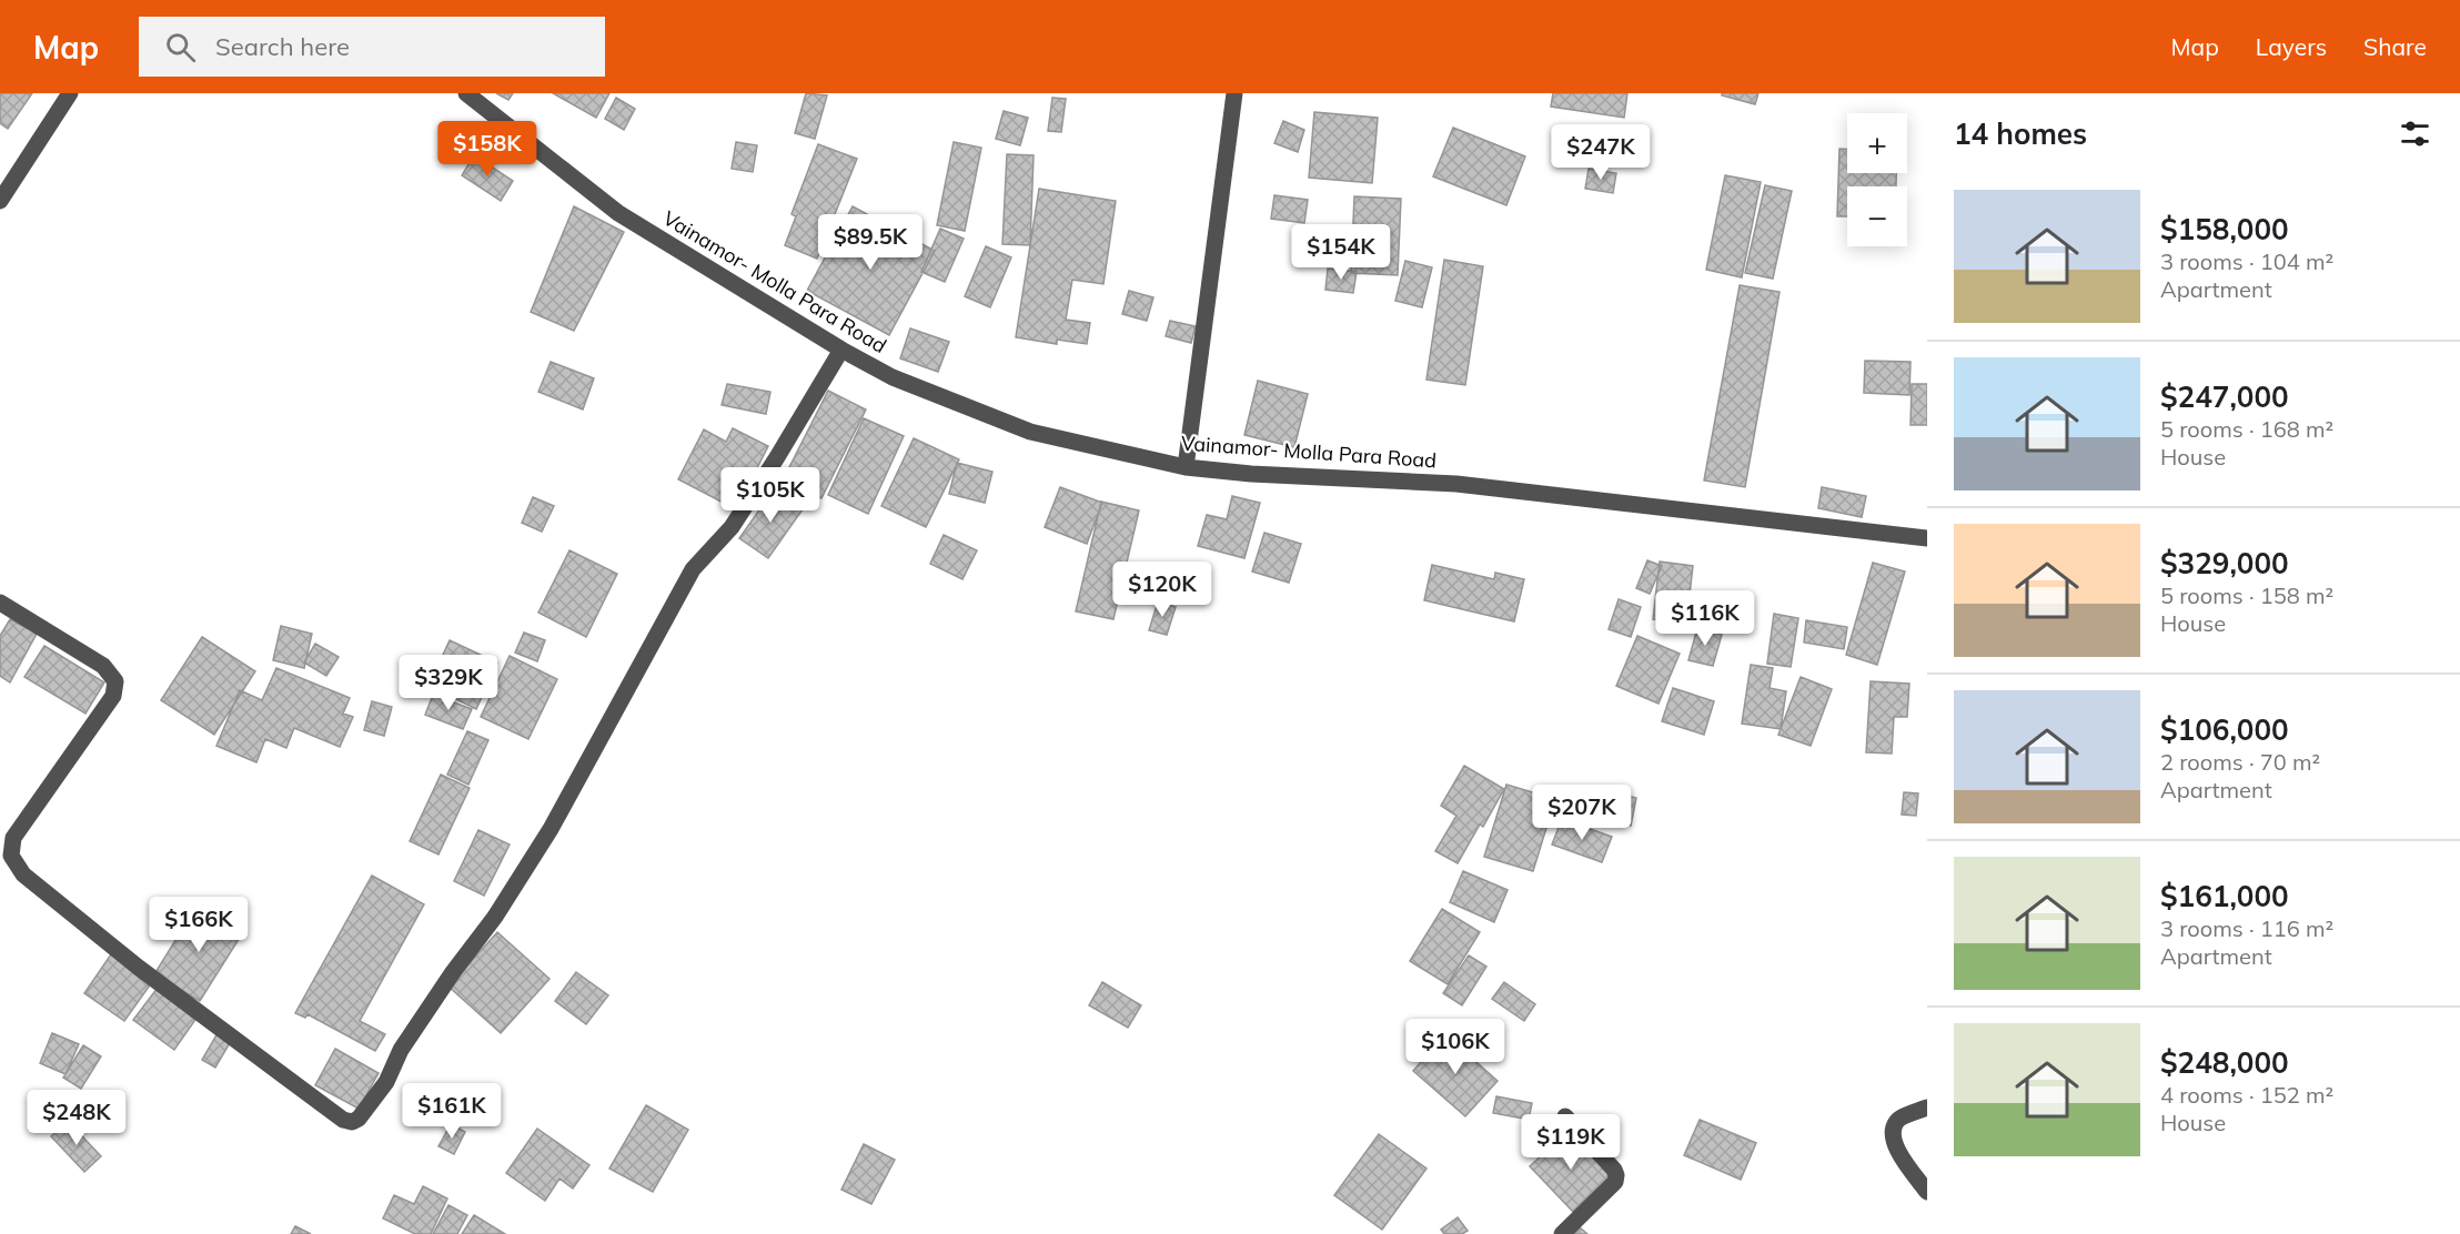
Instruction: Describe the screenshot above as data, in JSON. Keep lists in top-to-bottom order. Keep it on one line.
{"streets":{"street":["Vainamor- Molla Para Road"]},"page":{"header":"Map","search":"Search here","nav":["Map","Layers","Share"],"heading":"14 homes","map_buttons":["+","−"],"price":["$158K","$247K","$89.5K","$154K","$105K","$120K","$116K","$329K","$207K","$166K","$106K","$161K","$248K","$119K"],"list":[{"name":"$158,000","note":"3 rooms · 104 m² · Apartment"},{"name":"$247,000","note":"5 rooms · 168 m² · House"},{"name":"$329,000","note":"5 rooms · 158 m² · House"},{"name":"$106,000","note":"2 rooms · 70 m² · Apartment"},{"name":"$161,000","note":"3 rooms · 116 m² · Apartment"},{"name":"$248,000","note":"4 rooms · 152 m² · House"}]}}
